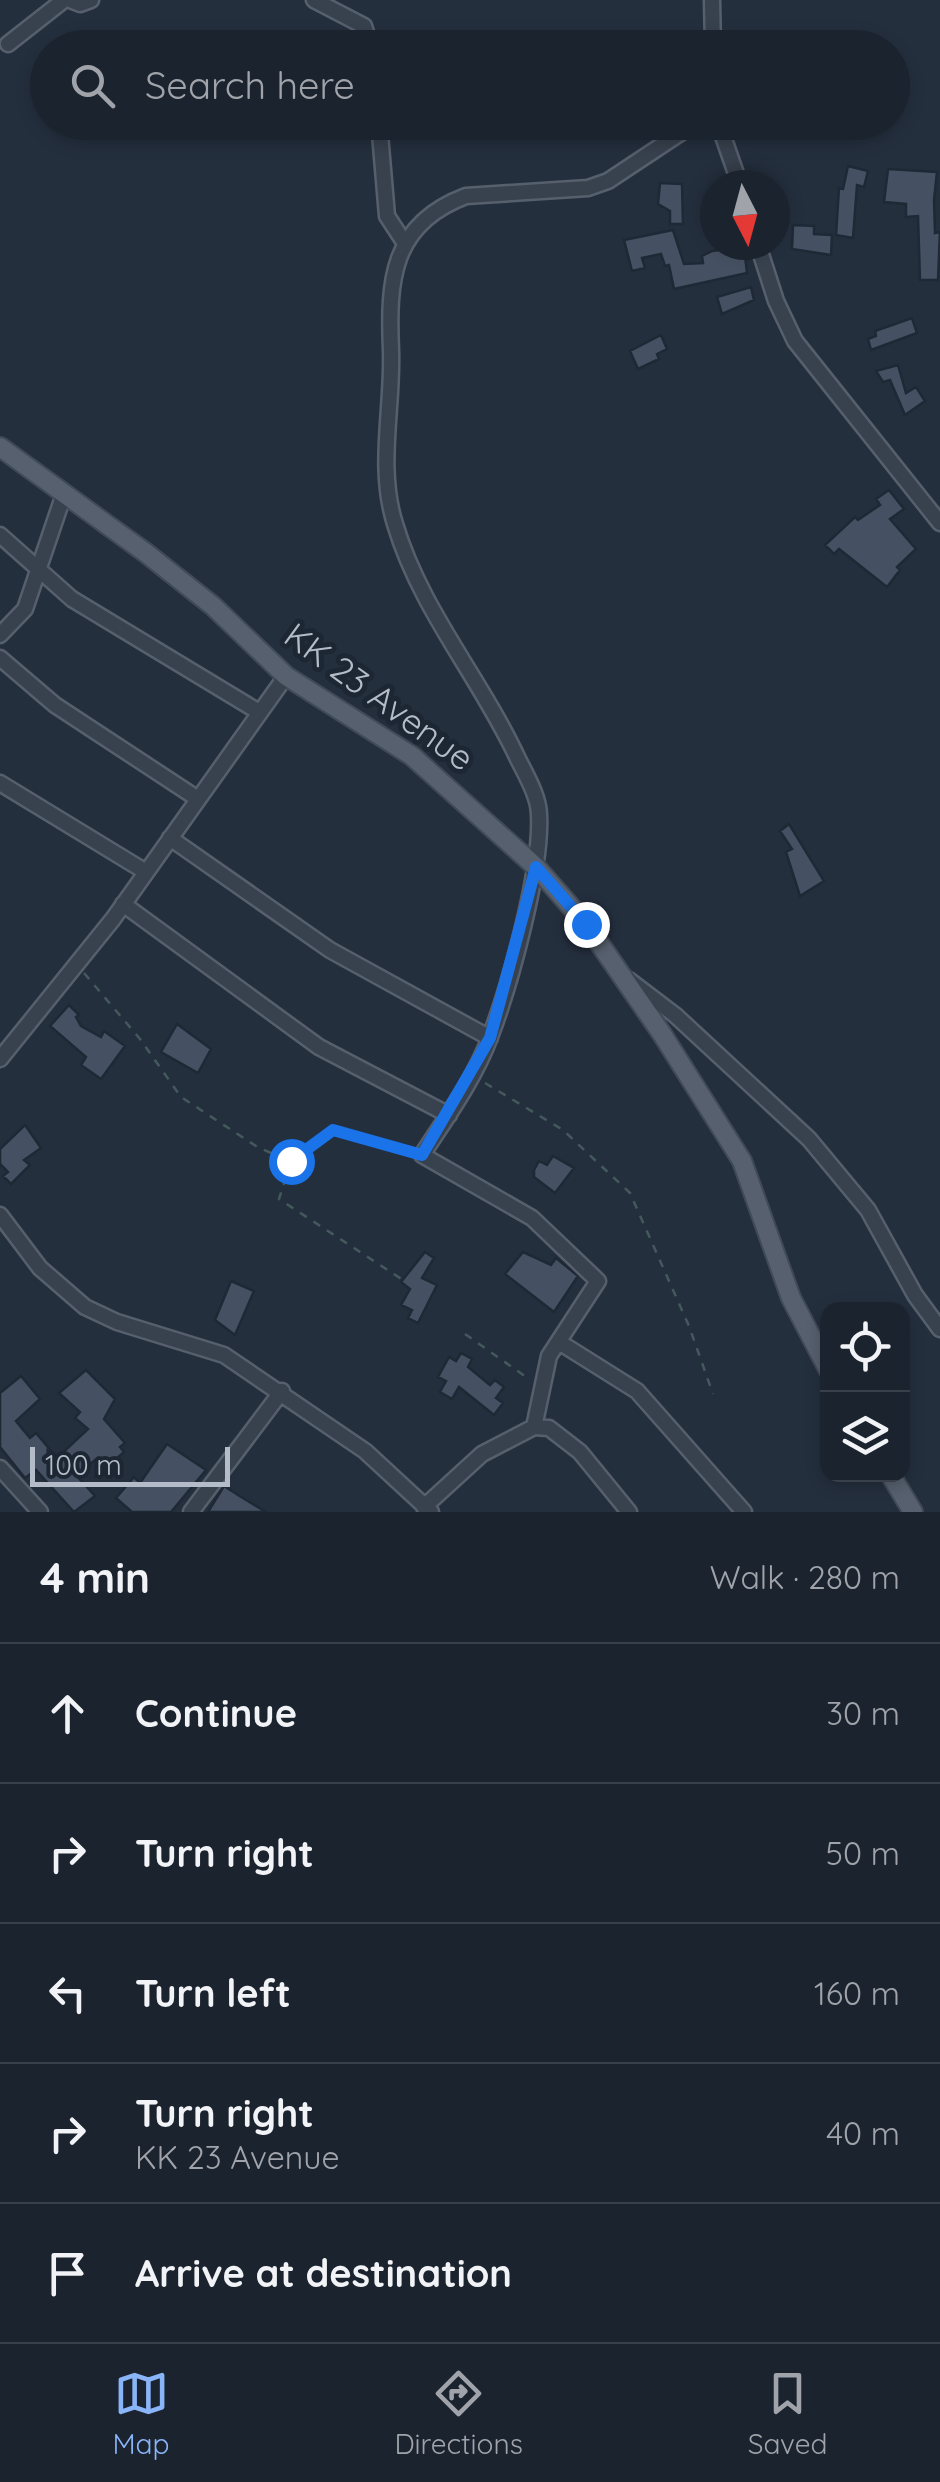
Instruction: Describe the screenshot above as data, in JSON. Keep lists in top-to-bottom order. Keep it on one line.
{"streets":{"main road":["KK 23 Avenue"]},"scale_bar":"100 m","north":"bottom","page":{"search":"Search here","scale":"100 m","heading":["4 min","Walk · 280 m"],"list":[["Continue","30 m"],["Turn right","50 m"],["Turn left","160 m"],["Turn right","KK 23 Avenue","40 m"],"Arrive at destination"],"nav":["Map","Directions","Saved"]}}
